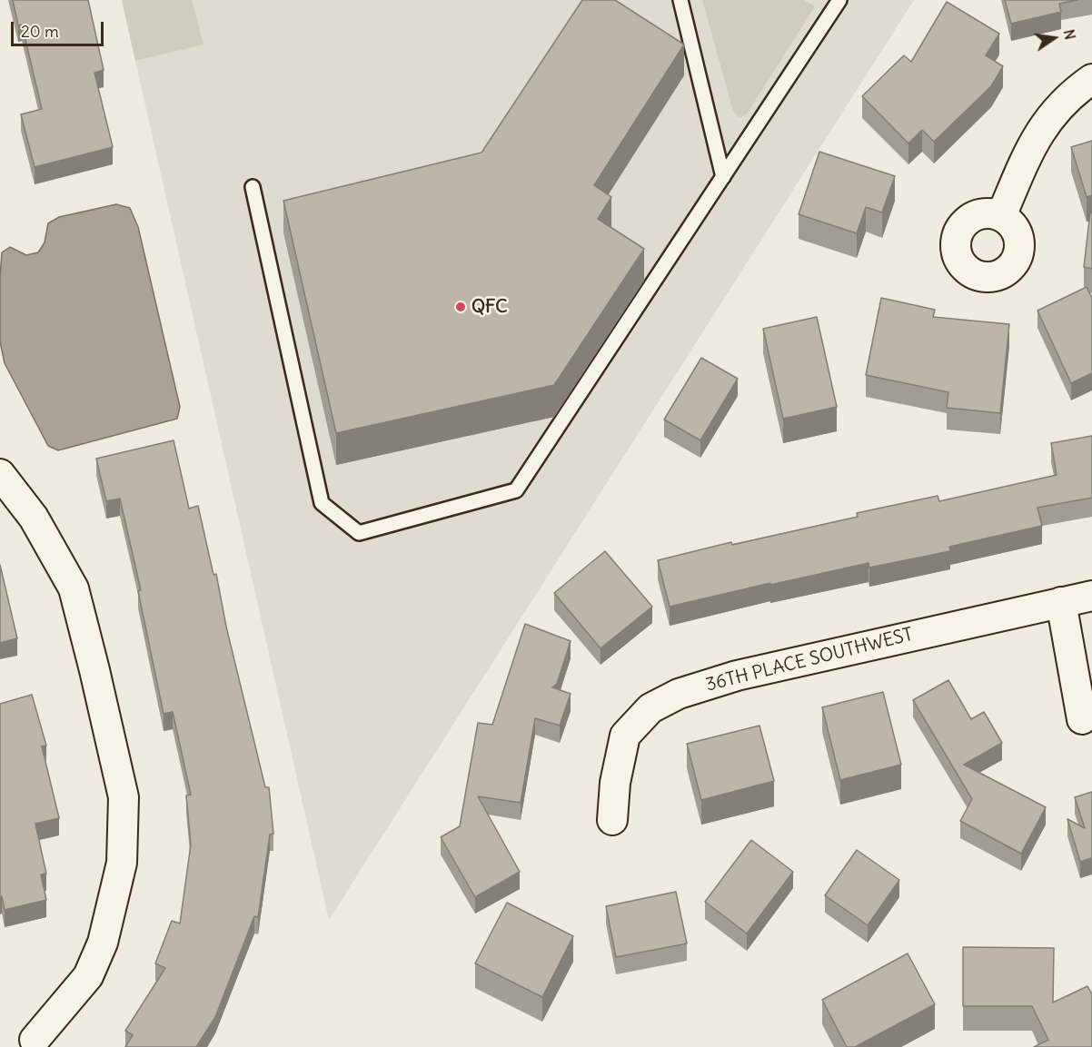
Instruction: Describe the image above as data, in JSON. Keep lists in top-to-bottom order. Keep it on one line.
{"streets":{"street":["36TH PLACE SOUTHWEST"]},"places":["QFC"],"scale_bar":"20 m","north":"right"}
